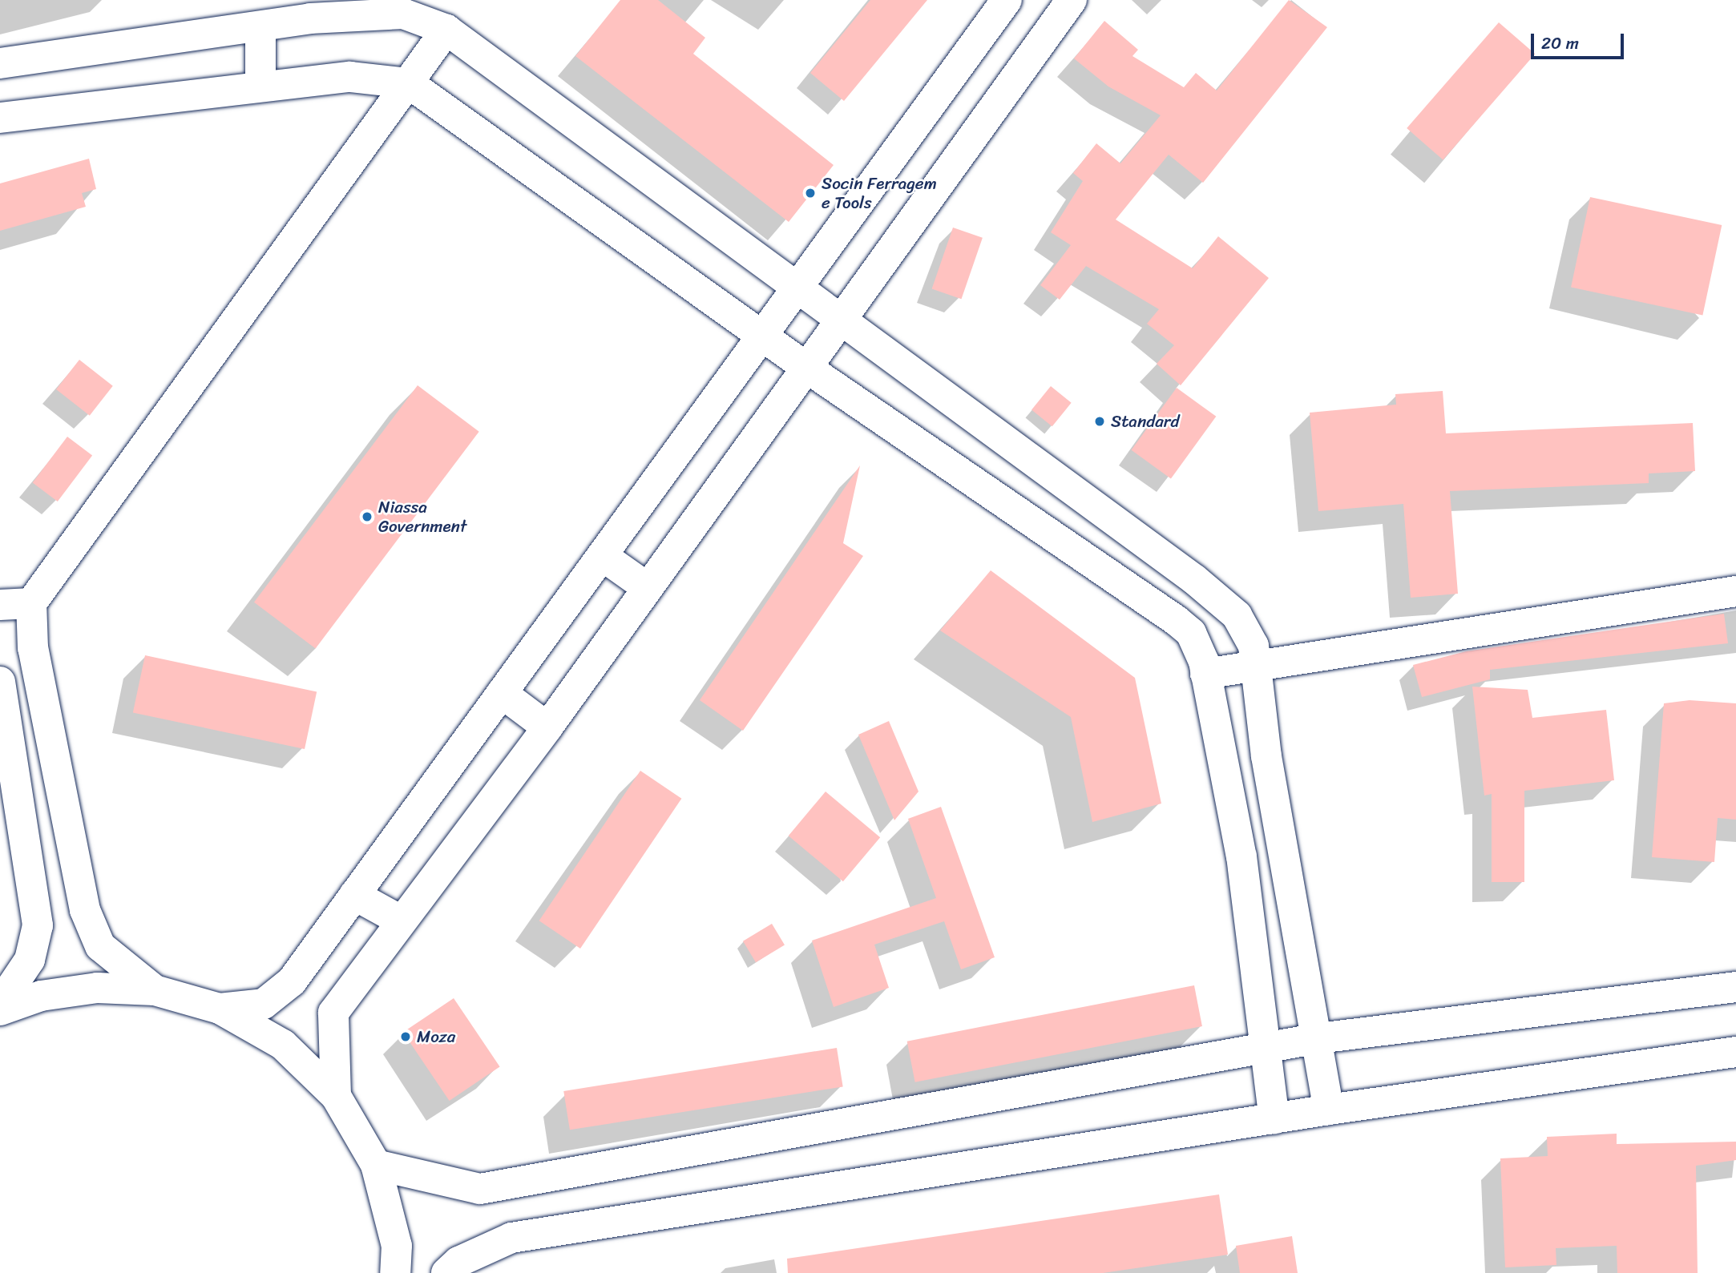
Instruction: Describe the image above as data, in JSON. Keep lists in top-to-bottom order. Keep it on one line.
{"places":["Socin Ferragem e Tools","Standard","Niassa Government","Moza"],"scale_bar":"20 m"}
